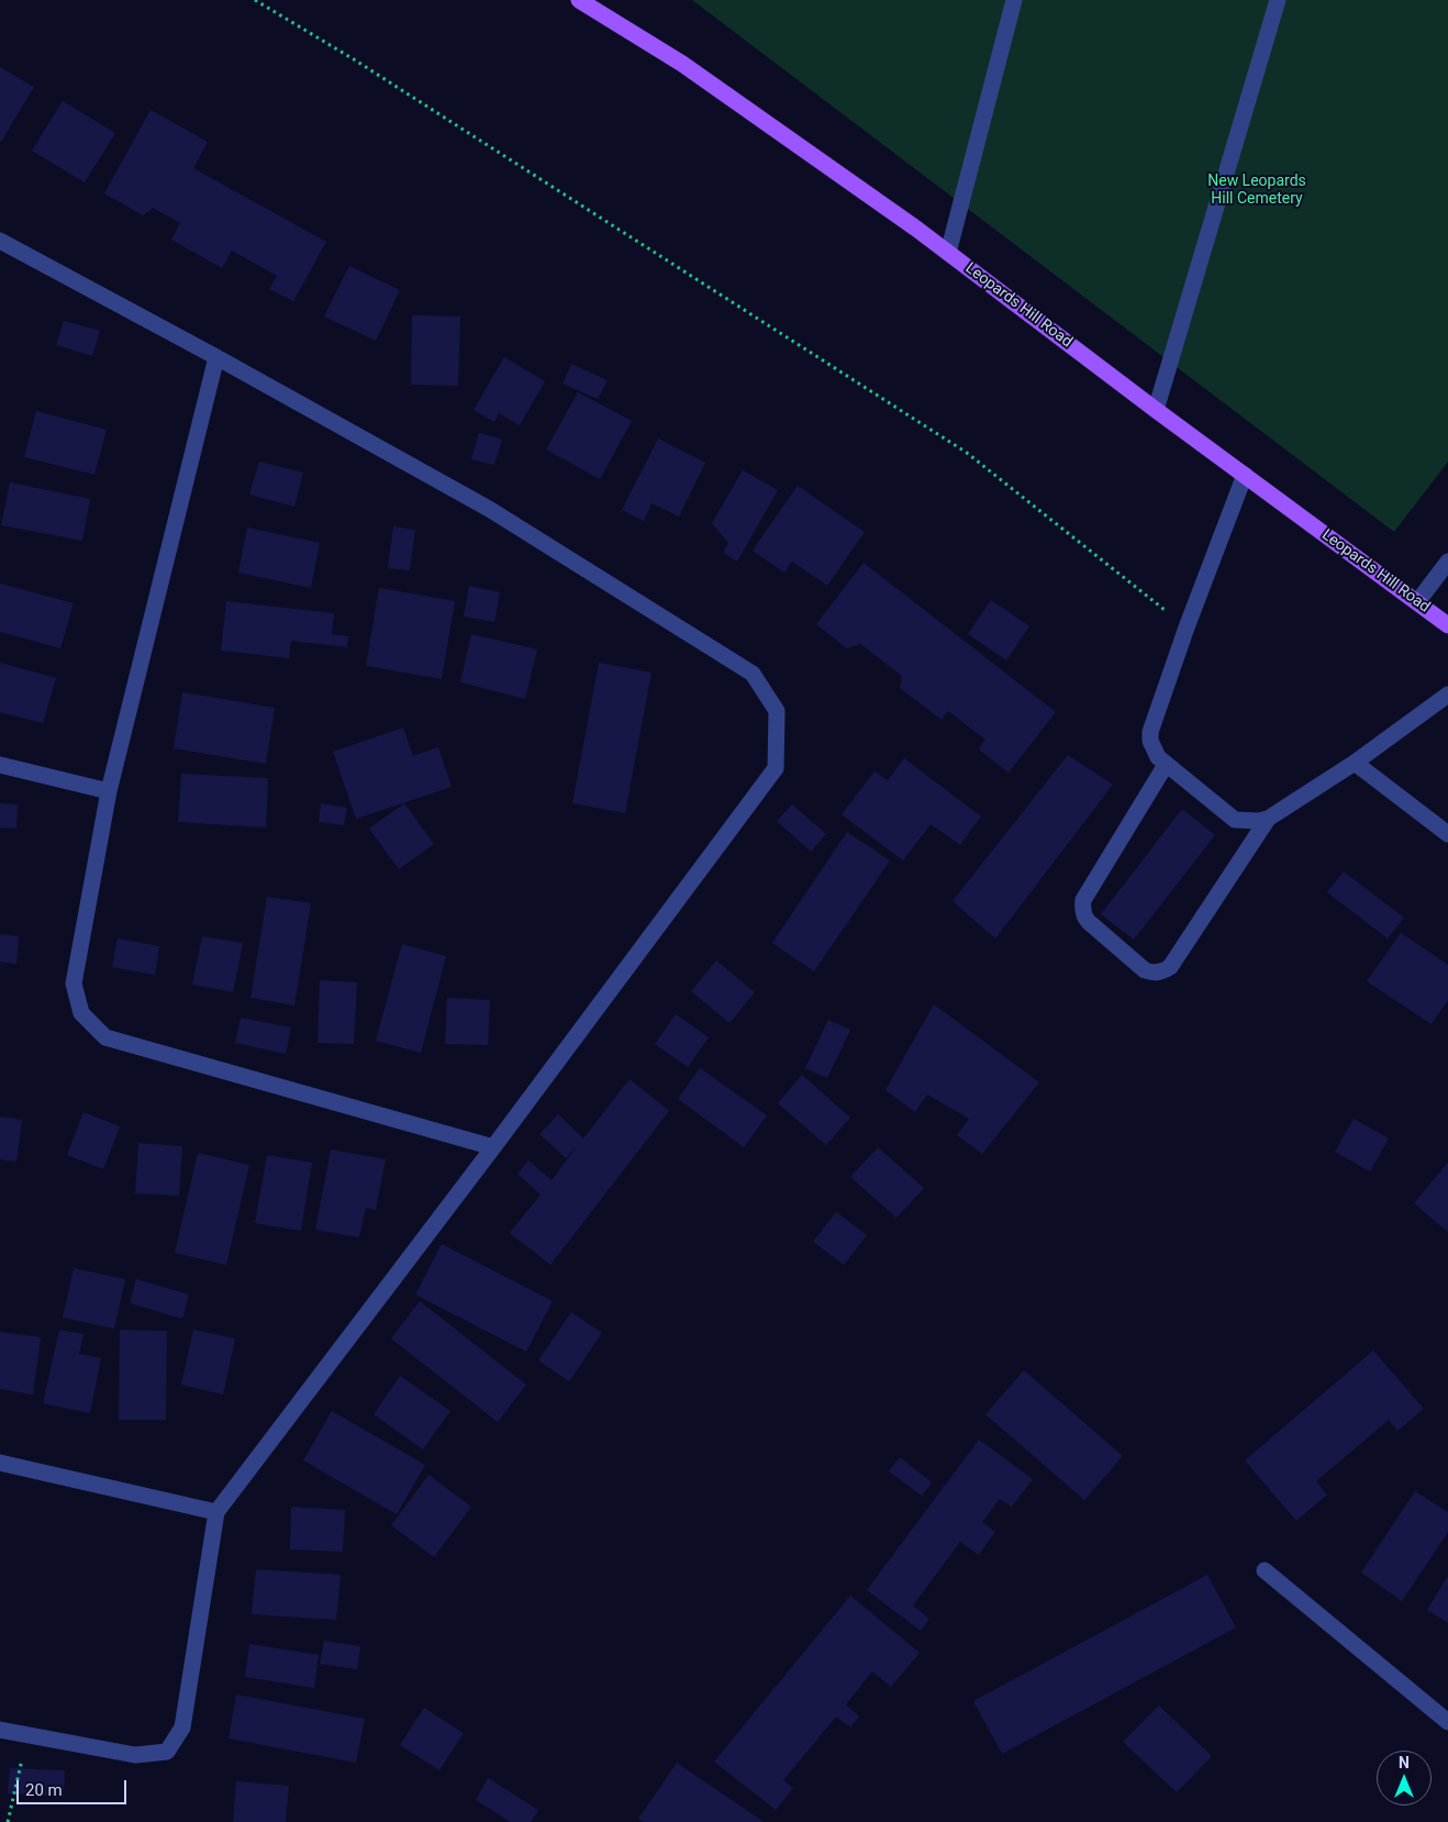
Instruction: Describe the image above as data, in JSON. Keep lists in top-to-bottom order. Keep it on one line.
{"streets":{"main road":["Leopards Hill Road"]},"parks":["New Leopards Hill Cemetery"],"scale_bar":"20 m","north":"top"}
